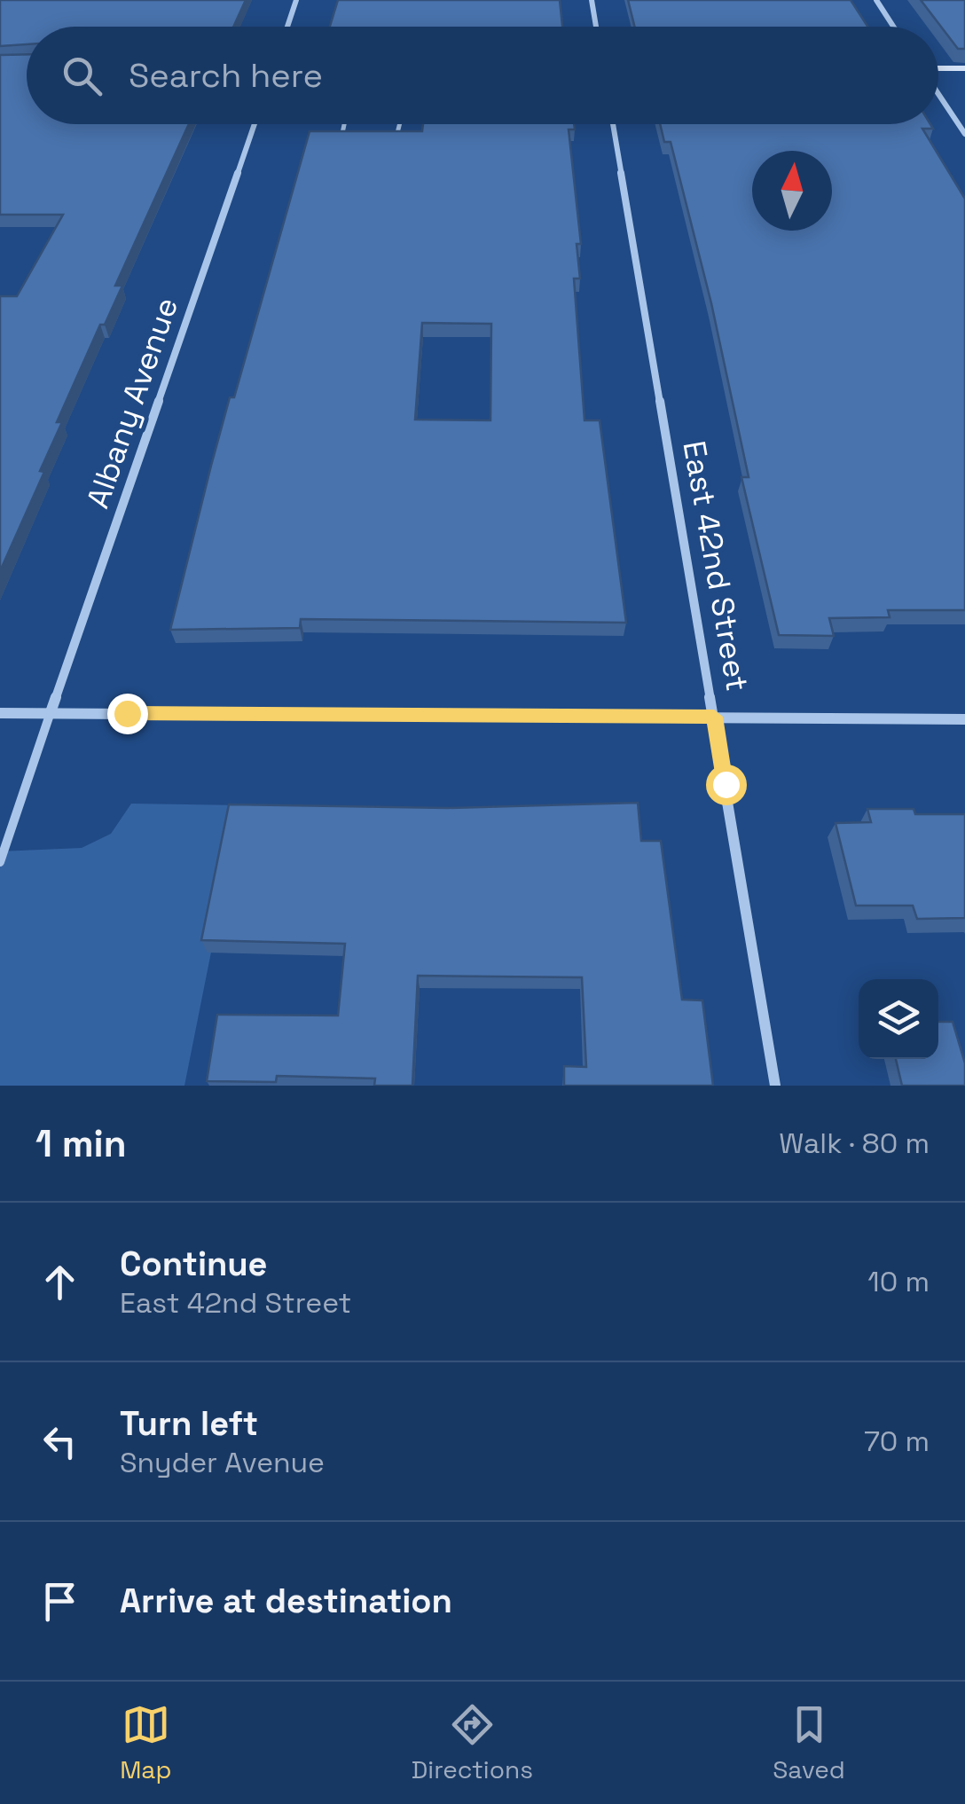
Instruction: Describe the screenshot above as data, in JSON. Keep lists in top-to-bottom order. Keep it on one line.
{"streets":{"street":["Albany Avenue","East 42nd Street"]},"north":"top","page":{"search":"Search here","heading":["1 min","Walk · 80 m"],"list":[["Continue","East 42nd Street","10 m"],["Turn left","Snyder Avenue","70 m"],"Arrive at destination"],"nav":["Map","Directions","Saved"]}}
